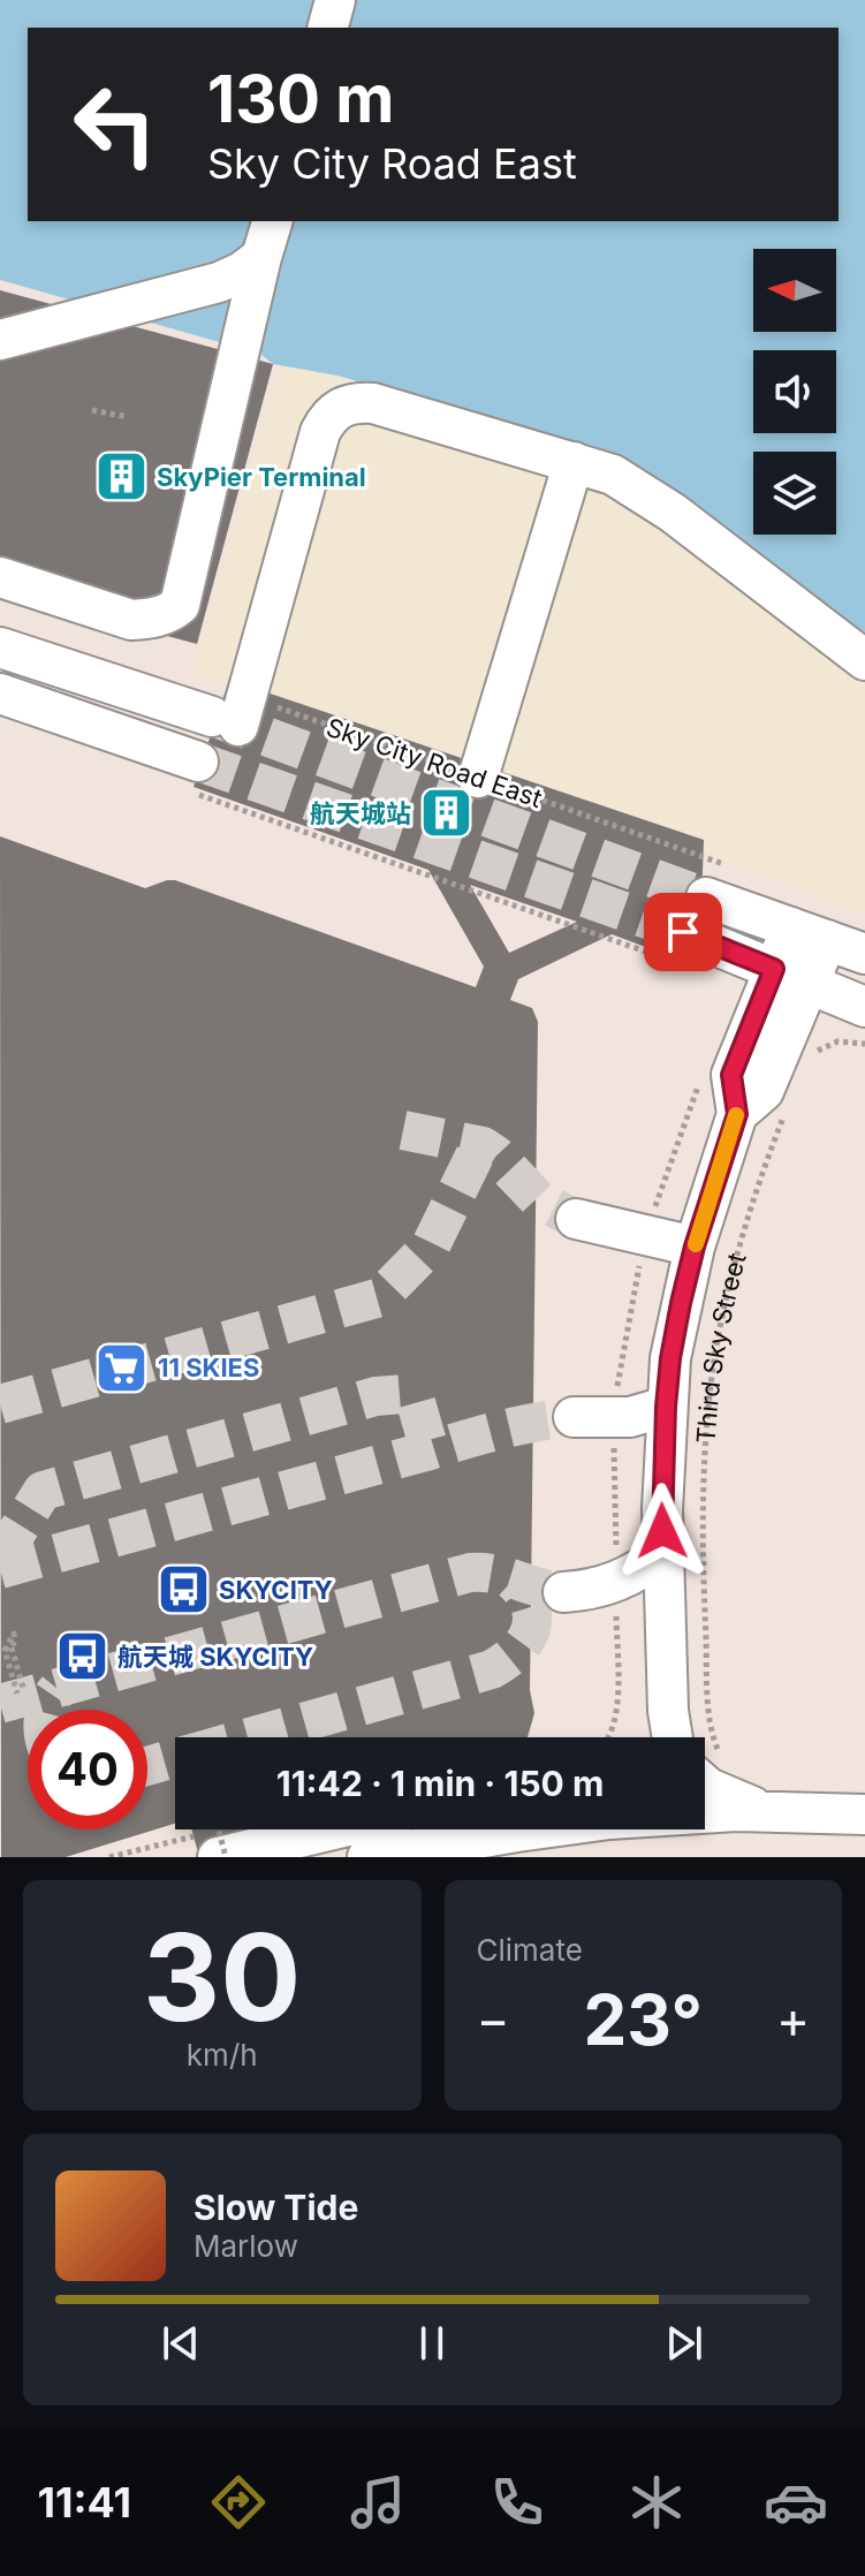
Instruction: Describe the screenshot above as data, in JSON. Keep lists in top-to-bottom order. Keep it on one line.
{"streets":{"street":["Third Sky Street"],"path":["Sky City Road East"]},"places":{"building":["SkyPier Terminal","航天城站"],"supermarket":["11 SKIES"],"bus stop":["SKYCITY","航天城 SKYCITY"]},"north":"left","page":{"turn":["130 m","Sky City Road East"],"limit":"40","trip":"11:42 · 1 min · 150 m","tile":[["30","km/h"],"Climate"],"heat":["−","23°","+"],"song":["Slow Tide","Marlow"],"tabs":"11:41"}}
